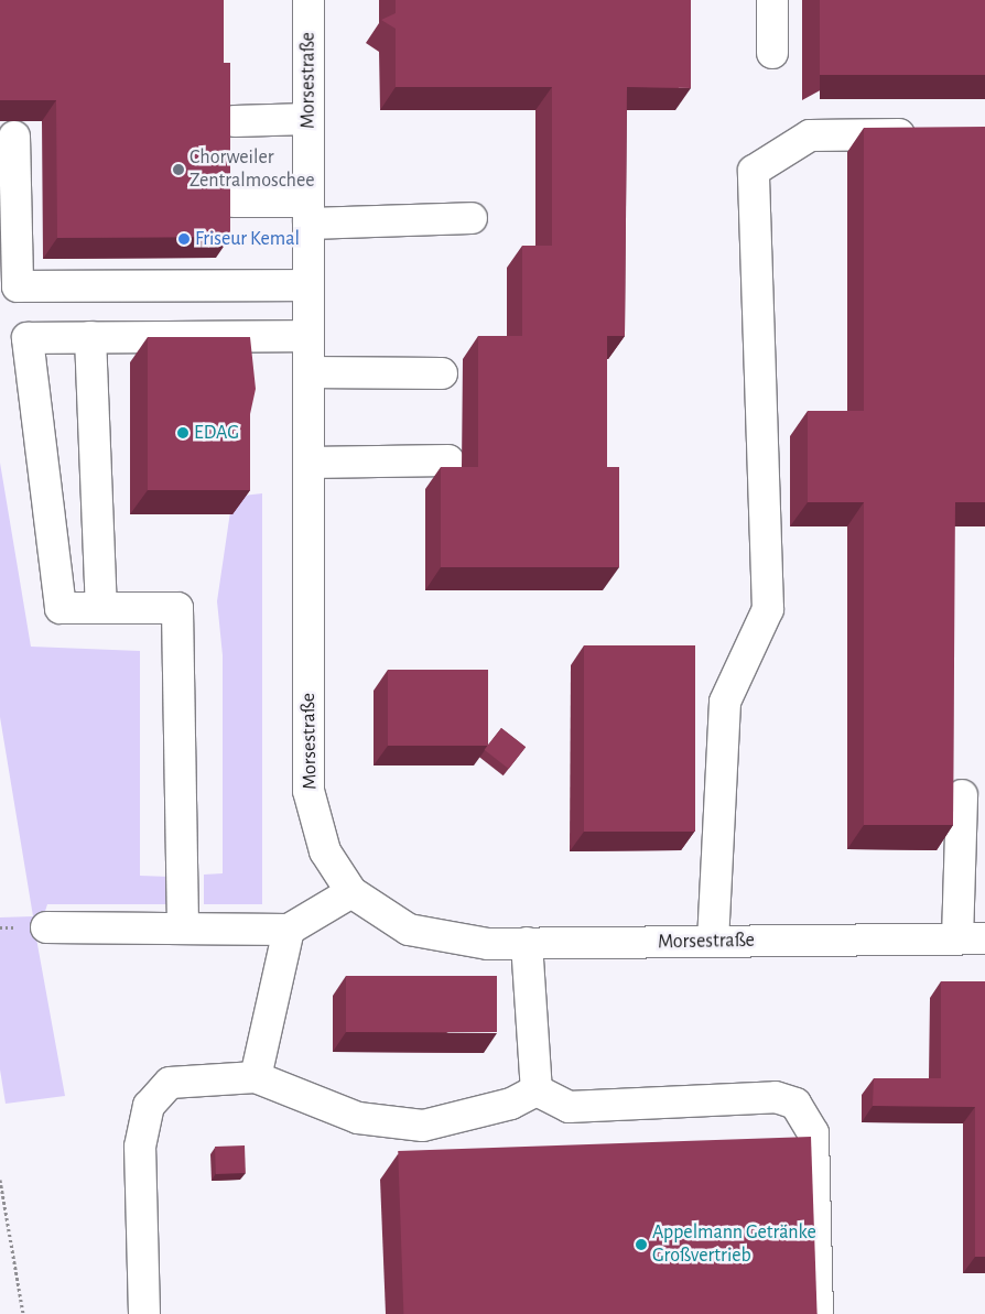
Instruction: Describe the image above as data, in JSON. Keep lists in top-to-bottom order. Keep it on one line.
{"streets":{"street":["Morsestraße"]},"places":["Chorweiler Zentralmoschee","Friseur Kemal","EDAG","Appelmann Getränke Großvertrieb"]}
